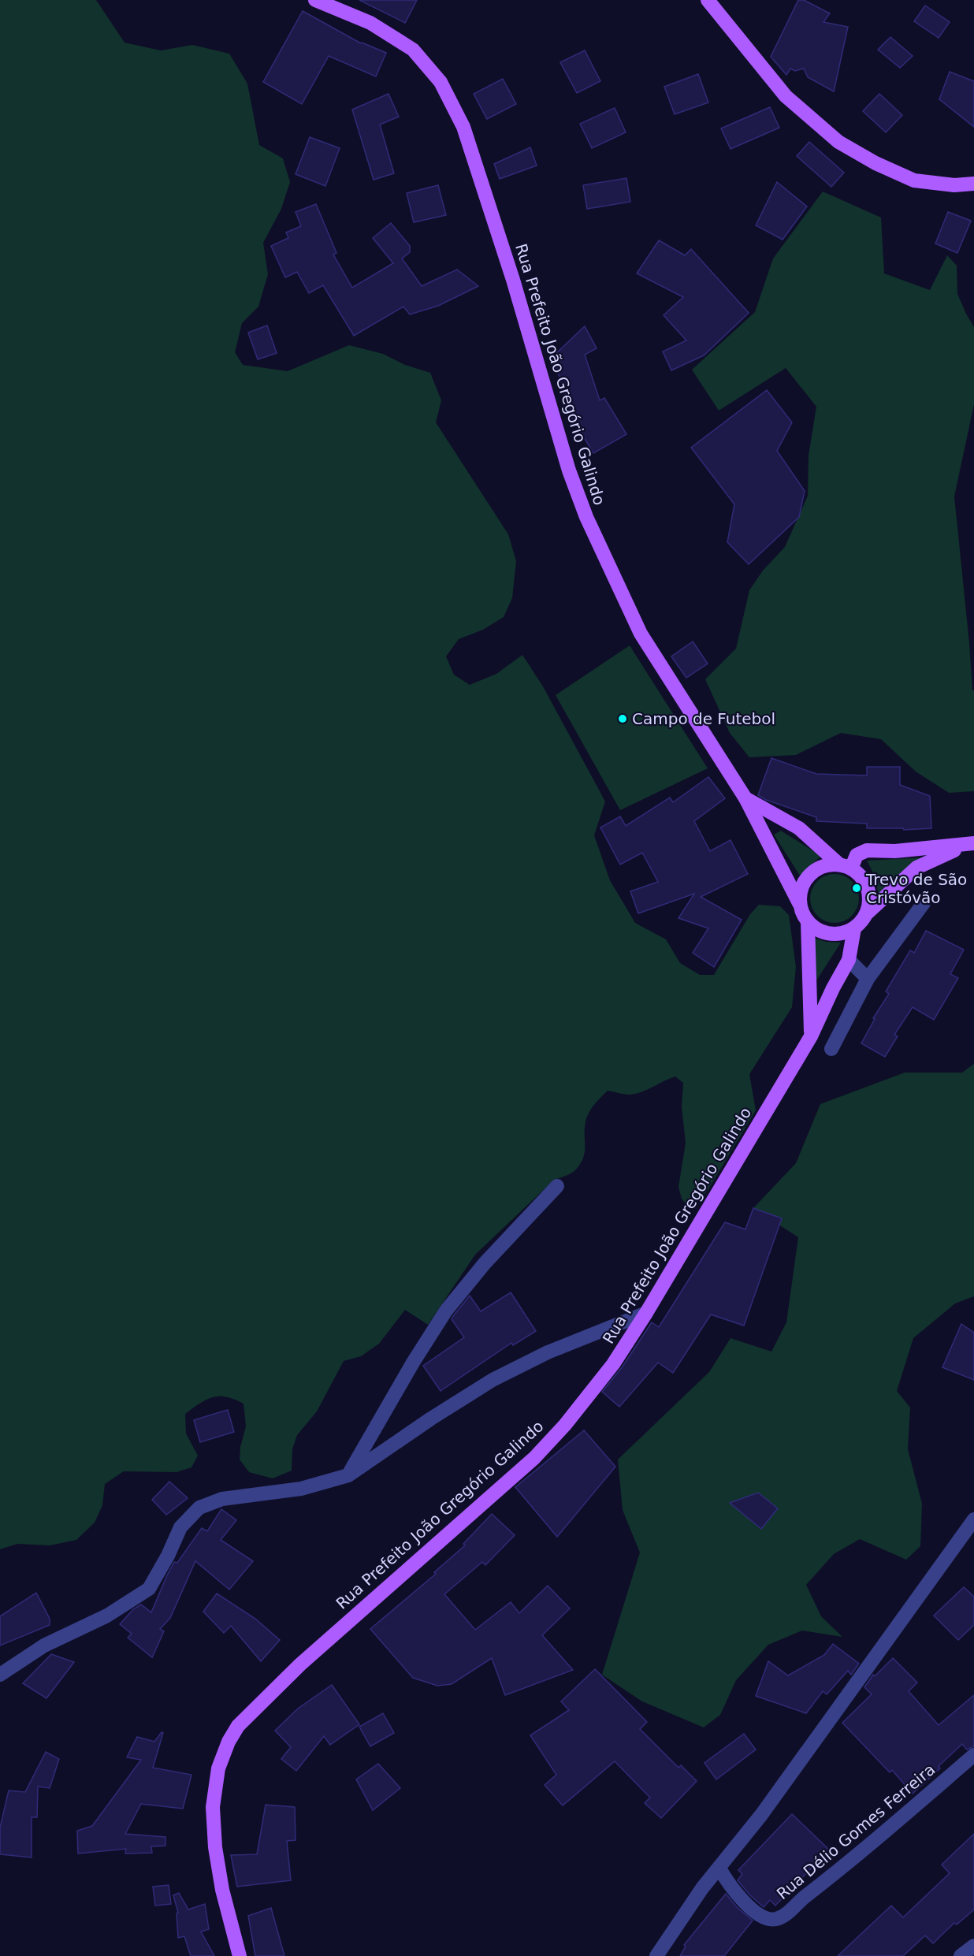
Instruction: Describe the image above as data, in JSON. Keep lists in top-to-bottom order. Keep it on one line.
{"streets":{"main road":["Rua Prefeito João Gregório Galindo"],"street":["Rua Délio Gomes Ferreira"]},"places":["Campo de Futebol","Trevo de São Cristóvão"]}
